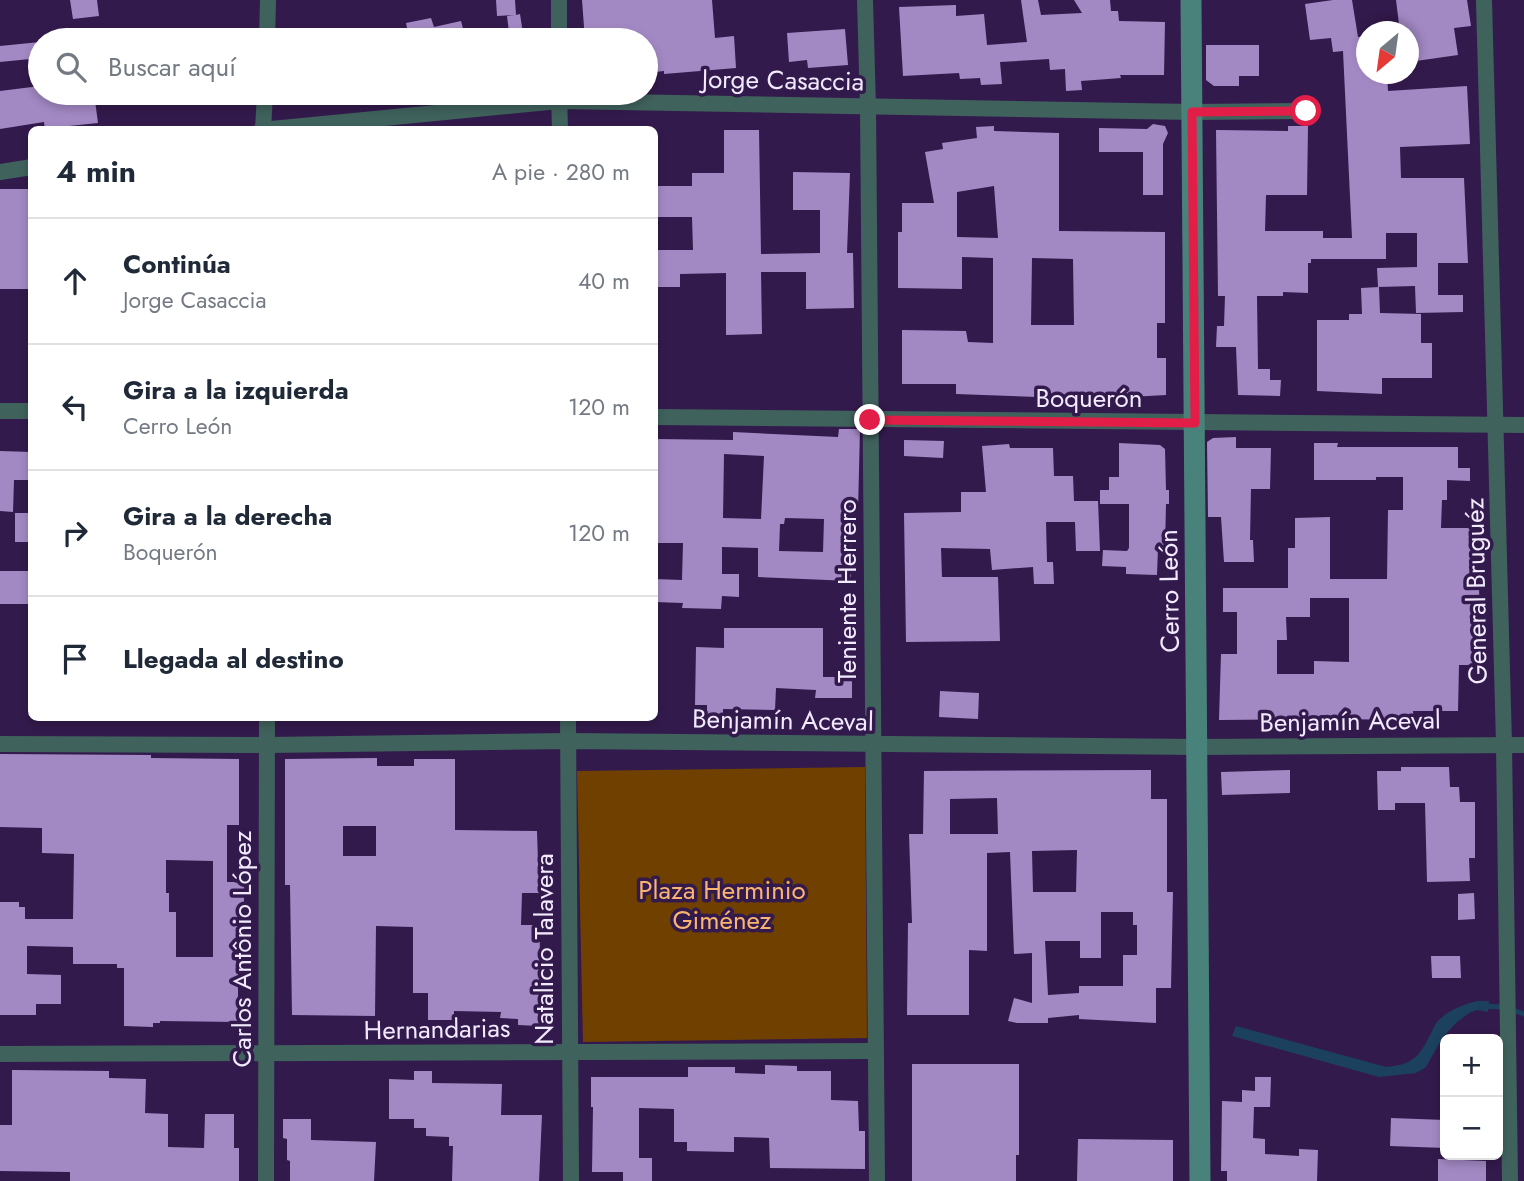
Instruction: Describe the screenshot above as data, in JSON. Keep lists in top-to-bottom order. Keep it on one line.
{"streets":{"street":["Jorge Casaccia","Boquerón","Teniente Herrero","Cerro León","General Bruguéz","Benjamín Aceval","Carlos Antônio López","Natalicio Talavera","Hernandarias"]},"crossings":[["Jorge Casaccia","Teniente Herrero"],["Jorge Casaccia","Cerro León"],["Boquerón","Teniente Herrero"],["Boquerón","Cerro León"],["Boquerón","General Bruguéz"],["Teniente Herrero","Benjamín Aceval"],["Teniente Herrero","Hernandarias"],["Cerro León","Benjamín Aceval"],["General Bruguéz","Benjamín Aceval"],["Benjamín Aceval","Carlos Antônio López"],["Benjamín Aceval","Natalicio Talavera"],["Carlos Antônio López","Hernandarias"],["Natalicio Talavera","Hernandarias"]],"parks":["Plaza Herminio Giménez"],"north":"bottom left","page":{"search":"Buscar aquí","heading":["4 min","A pie · 280 m"],"list":[["Continúa","Jorge Casaccia","40 m"],["Gira a la izquierda","Cerro León","120 m"],["Gira a la derecha","Boquerón","120 m"],"Llegada al destino"],"map_buttons":["+","−"]}}
